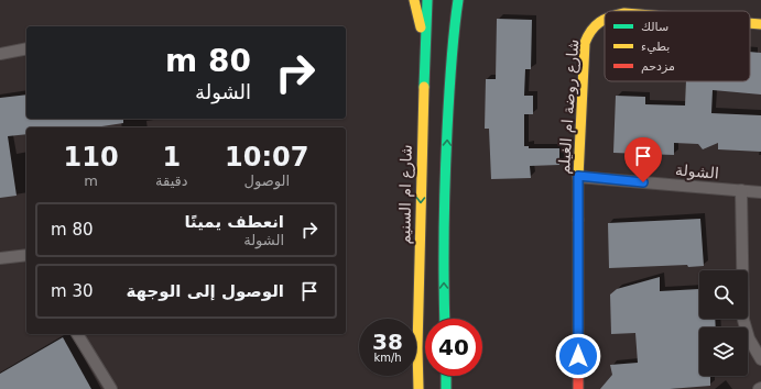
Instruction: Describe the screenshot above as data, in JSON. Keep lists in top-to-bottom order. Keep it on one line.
{"streets":{"main road":["شارع روضة ام الغيلم","شارع ام السنيم"],"street":["الشولة"]},"crossings":[["شارع روضة ام الغيلم","الشولة"]],"legend":["سالك","بطيء","مزدحم"],"page":{"turn":["80 m","الشولة"],"eta":["10:07","الوصول","1","دقيقة","110","m"],"list":[{"name":"انعطف يمينًا","note":"الشولة","value":"80 m"},{"name":"الوصول إلى الوجهة","value":"30 m"}],"speed":"38 km/h","limit":"40"}}
